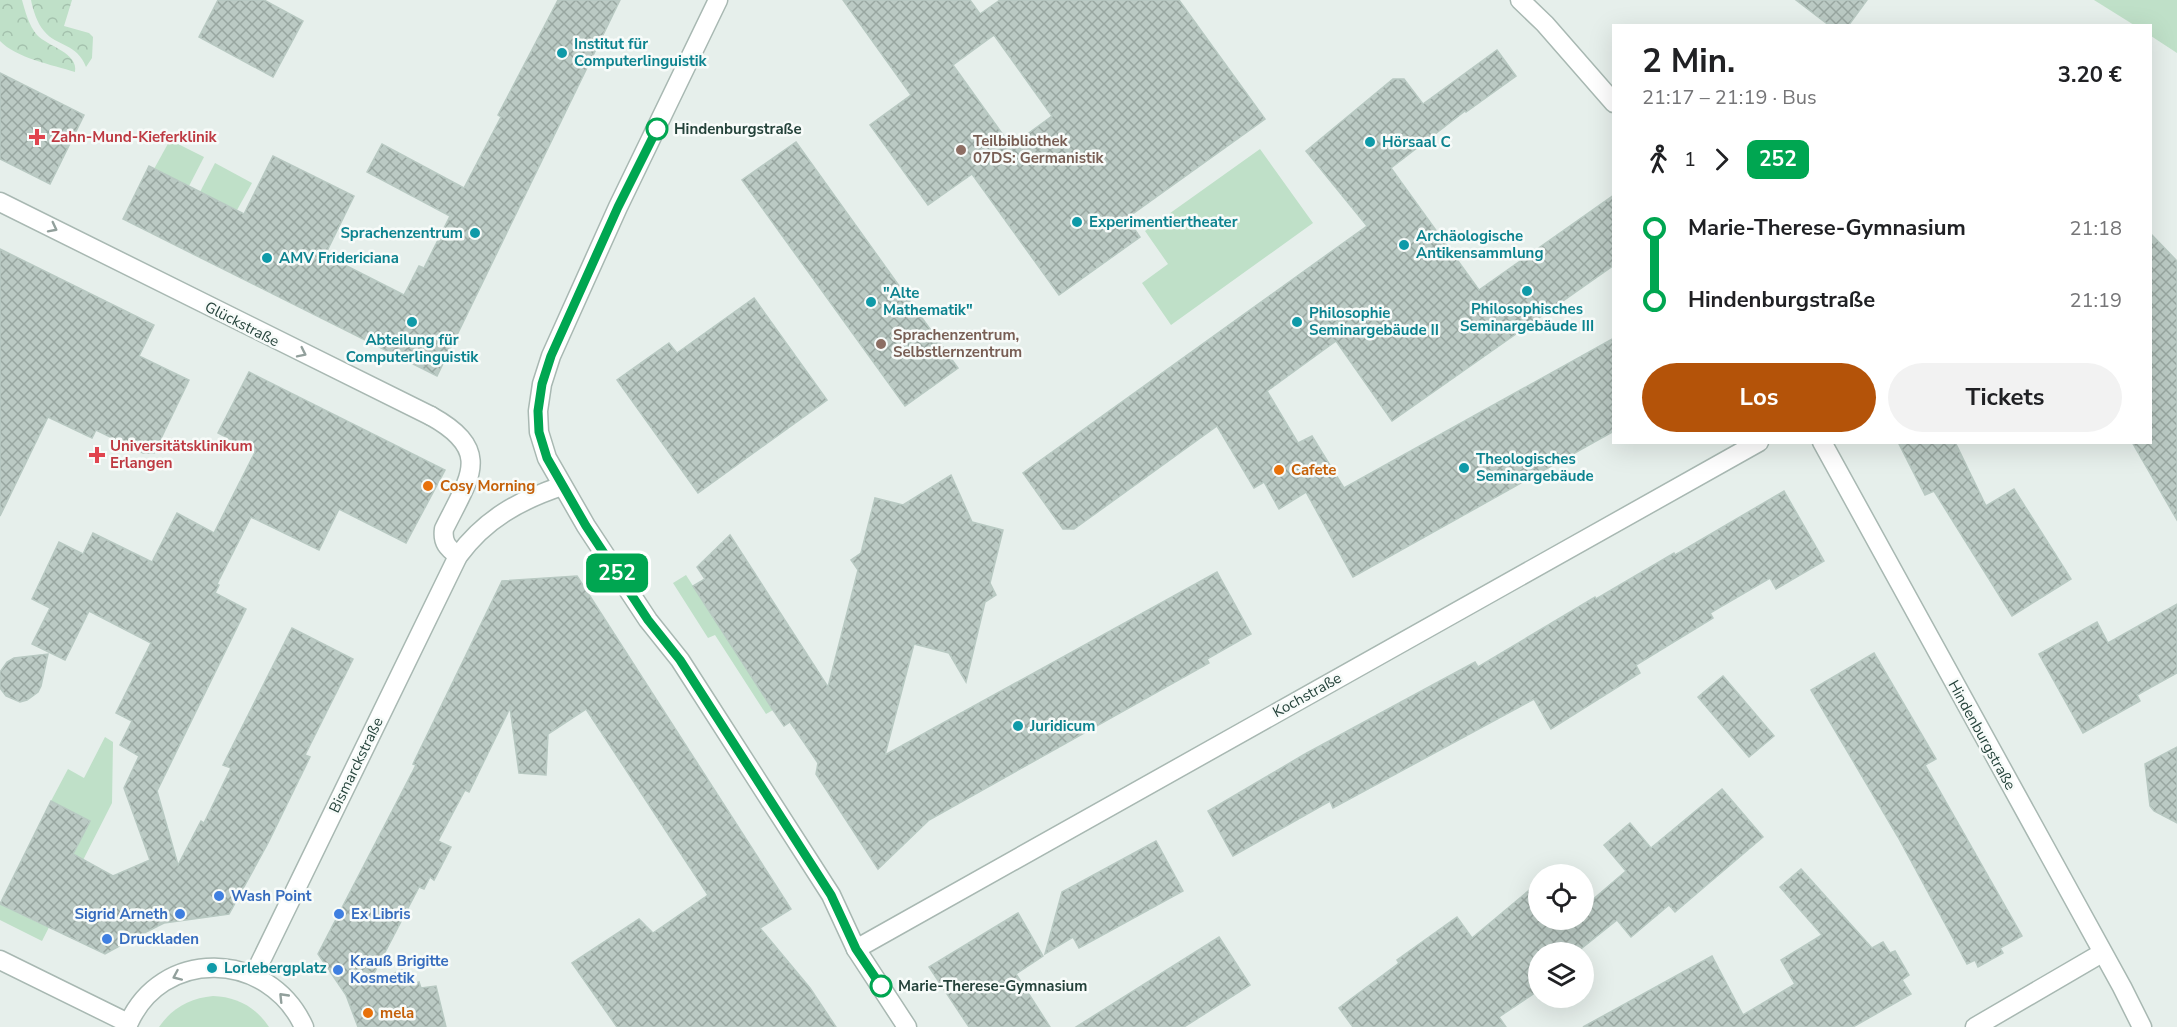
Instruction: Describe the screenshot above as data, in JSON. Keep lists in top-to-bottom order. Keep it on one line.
{"streets":{"street":["Glückstraße","Kochstraße","Hindenburgstraße","Bismarckstraße"]},"crossings":[["Glückstraße","Bismarckstraße"]],"one_way":["Glückstraße"],"places":{"other":["Institut für Computerlinguistik","Hindenburgstraße","Hörsaal C","Teilbibliothek 07DS: Germanistik","Experimentiertheater","Sprachenzentrum","Archäologische Antikensammlung","AMV Fridericiana","Philosophisches Seminargebäude III","\"Alte Mathematik\"","Abteilung für Computerlinguistik","Philosophie Seminargebäude II","Sprachenzentrum, Selbstlernzentrum","Theologisches Seminargebäude","Cafete","Cosy Morning","Juridicum","Wash Point","Sigrid Arneth","Ex Libris","Druckladen","Lorlebergplatz","Krauß Brigitte Kosmetik","Marie-Therese-Gymnasium","mela"],"health":["Zahn-Mund-Kieferklinik","Universitätsklinikum Erlangen"]},"lines":["bus line 252"],"page":{"on_map":"252","heading":["2 Min.","21:17 – 21:19 · Bus","3.20 €"],"legs":["1","252"],"list":[{"name":"Marie-Therese-Gymnasium","value":"21:18"},{"name":"Hindenburgstraße","value":"21:19"}],"buttons":["Los","Tickets"]}}
